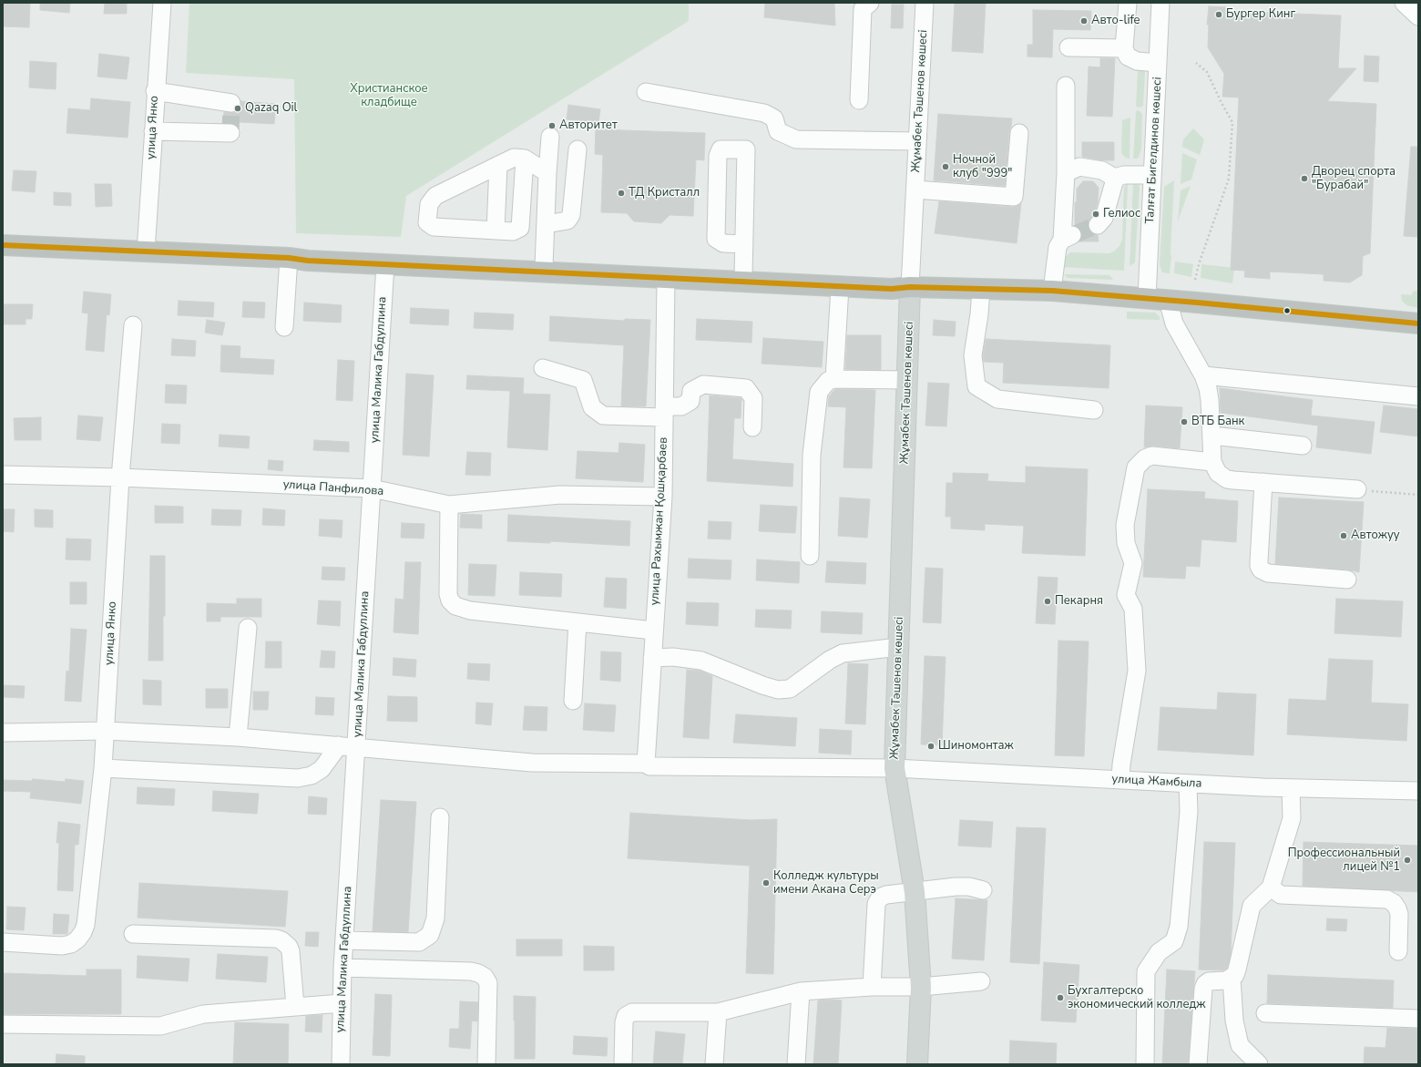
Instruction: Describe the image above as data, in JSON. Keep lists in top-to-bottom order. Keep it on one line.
{"streets":{"main road":["Жұмабек Тәшенов көшесі"],"street":["улица Янко","Талғат Бигелдинов көшесі","улица Малика Габдуллина","улица Панфилова","улица Рахымжан Қошқарбаев","улица Жамбыла"]},"crossings":[["Жұмабек Тәшенов көшесі","улица Жамбыла"],["улица Янко","улица Панфилова"],["улица Янко","улица Жамбыла"],["улица Малика Габдуллина","улица Панфилова"],["улица Малика Габдуллина","улица Жамбыла"],["улица Панфилова","улица Рахымжан Қошқарбаев"],["улица Рахымжан Қошқарбаев","улица Жамбыла"]],"parks":["Христианское кладбище"],"places":["Бургер Кинг","Авто-life","Qazaq Oil","Авторитет","Ночной клуб \"999\"","Дворец спорта \"Бурабай\"","ТД Кристалл","Гелиос","ВТБ Банк","Автожуу","Пекарня","Шиномонтаж","Профессиональный лицей №1","Колледж культуры имени Акана Серэ","Бухгалтерско экономический колледж"]}
